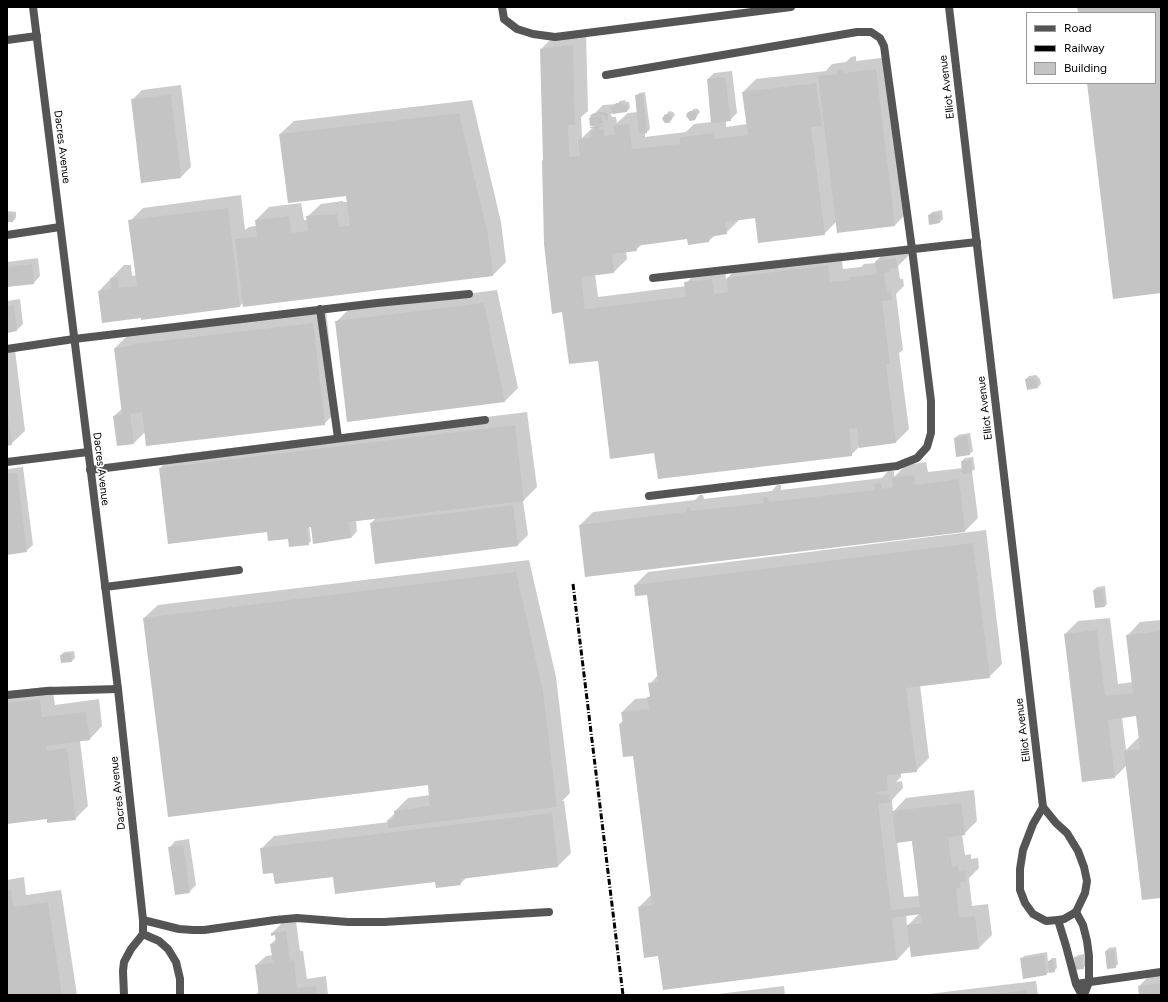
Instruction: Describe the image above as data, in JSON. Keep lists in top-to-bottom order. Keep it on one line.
{"streets":{"street":["Elliot Avenue","Dacres Avenue"]},"legend":["Road","Railway","Building"]}
